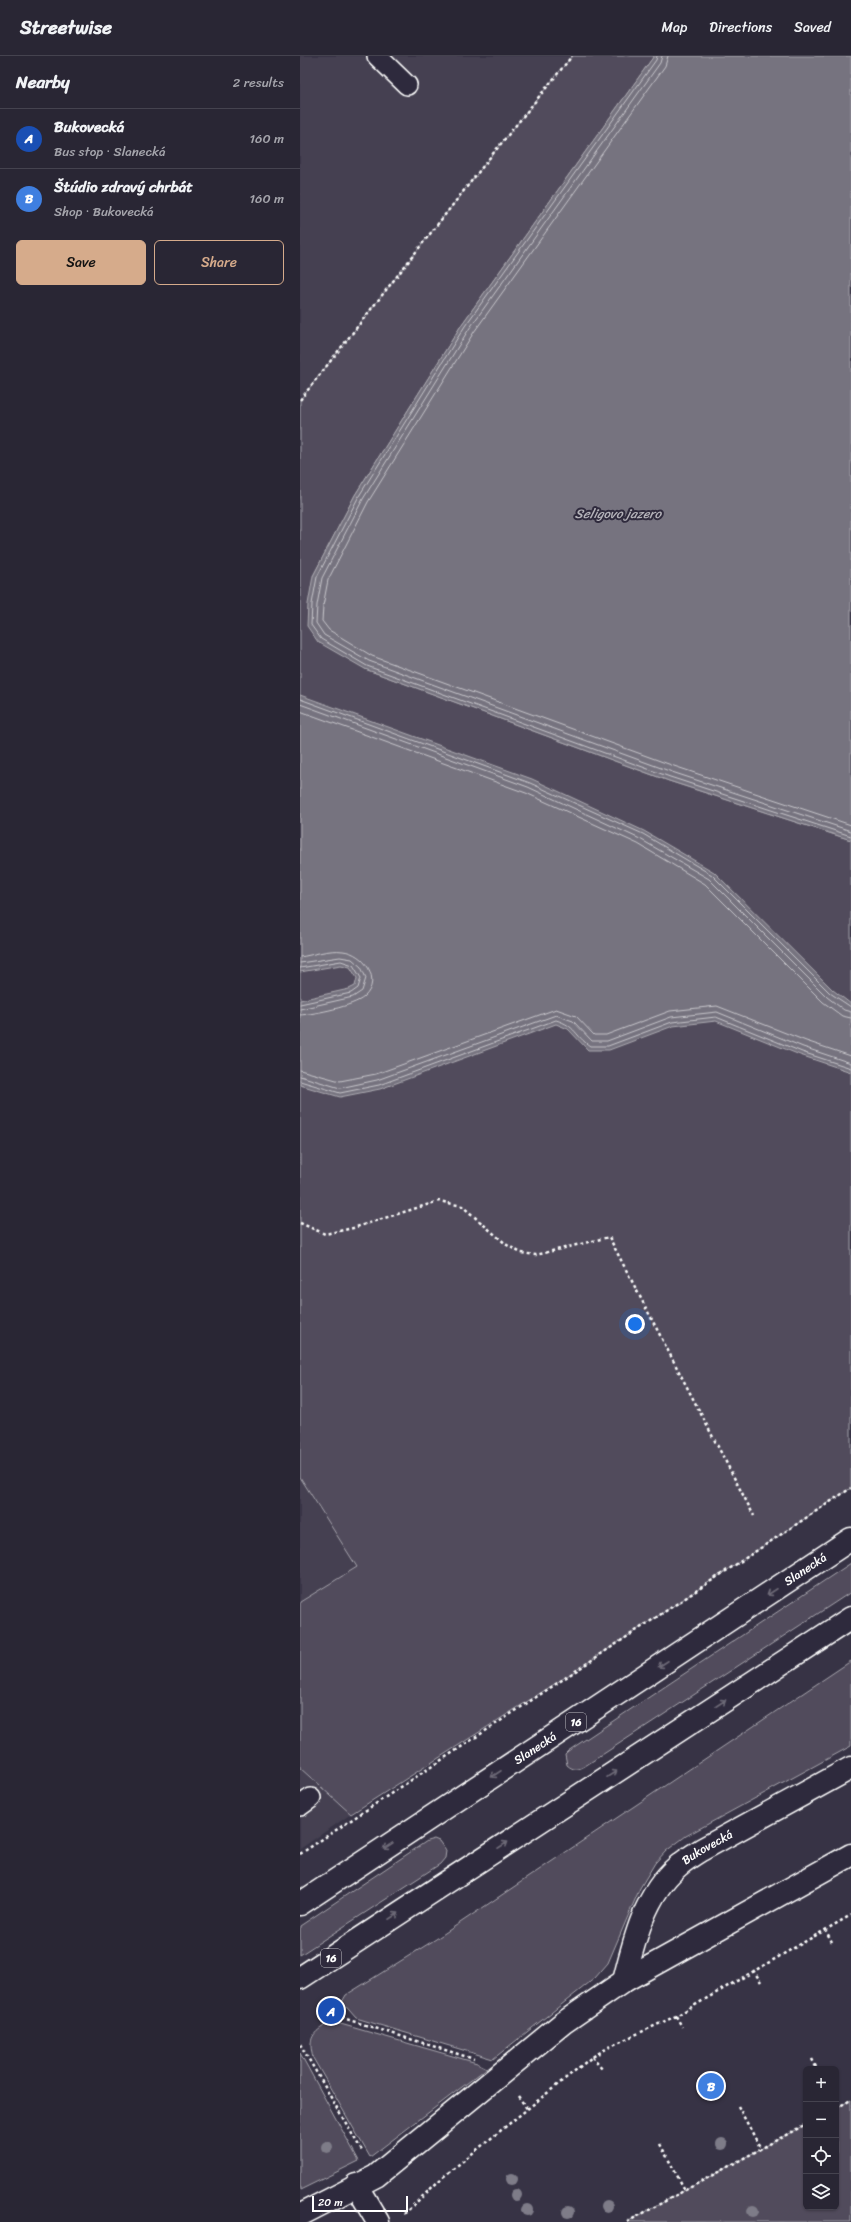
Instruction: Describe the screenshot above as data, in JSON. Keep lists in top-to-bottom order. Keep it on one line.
{"streets":{"main road":["Slanecká","16","Bukovecká"]},"water":["Seligovo jazero"],"scale_bar":"20 m","page":{"header":"Streetwise","nav":["Map","Directions","Saved"],"heading":["Nearby","2 results"],"list":[{"mark":"A","name":"Bukovecká","note":"Bus stop · Slanecká","value":"160 m"},{"mark":"B","name":"Štúdio zdravý chrbát","note":"Shop · Bukovecká","value":"160 m"}],"buttons":["Save","Share"],"pins":["A","B"],"map_buttons":["+","−"],"scale":"20 m"}}
